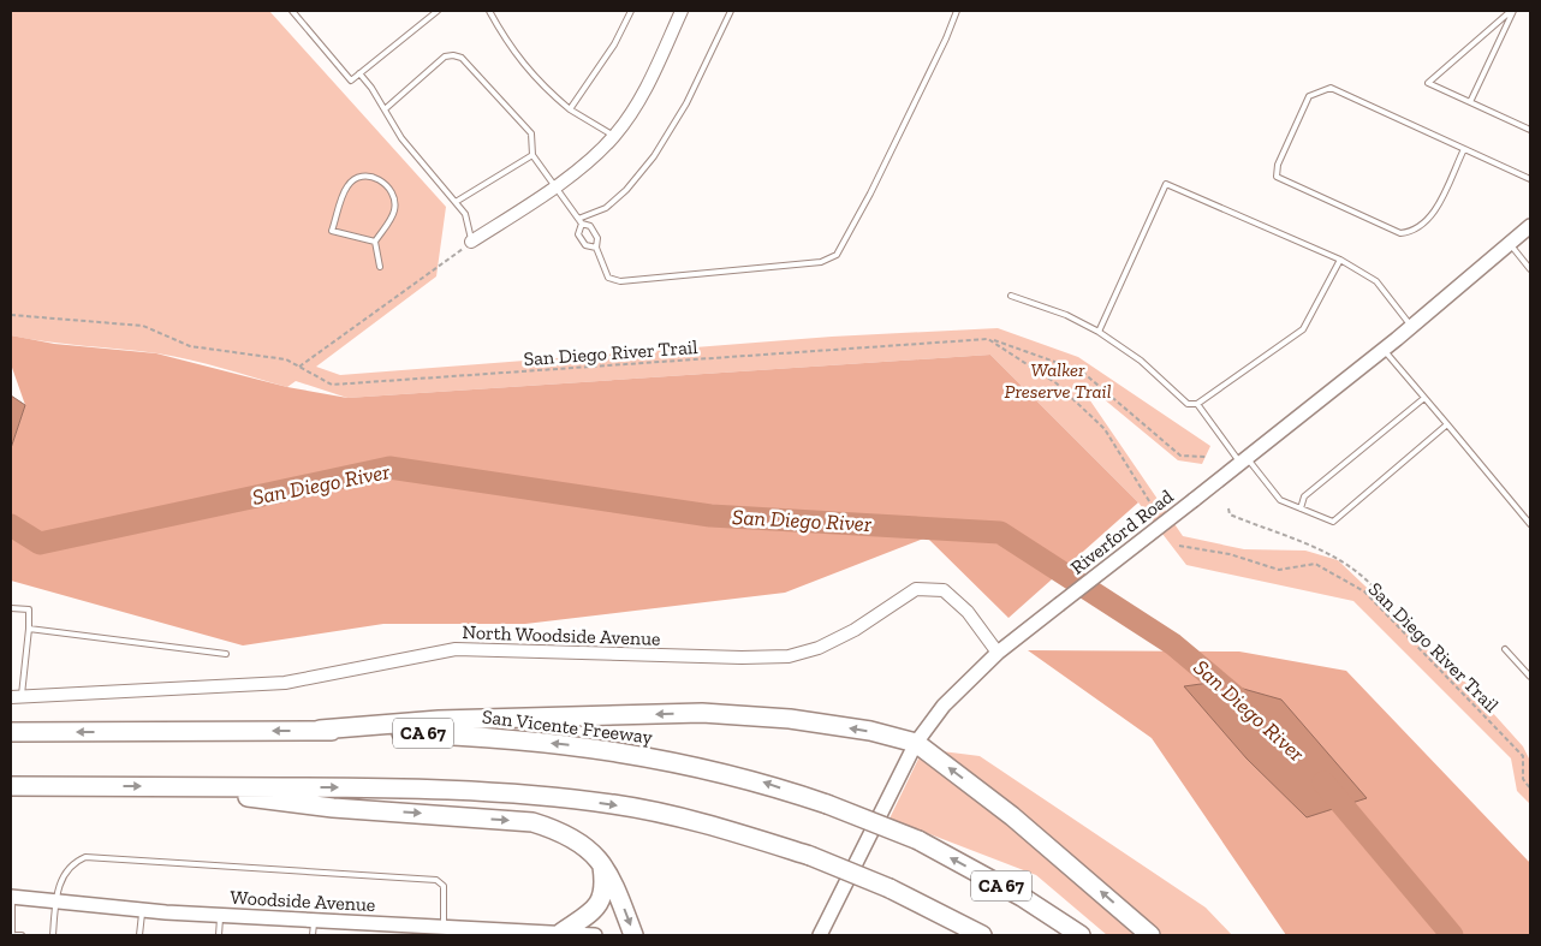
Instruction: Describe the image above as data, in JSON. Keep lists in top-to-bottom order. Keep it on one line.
{"streets":{"highway":["San Vicente Freeway","CA 67"],"main road":["Riverford Road","Woodside Avenue"],"street":["North Woodside Avenue"],"path":["San Diego River Trail"]},"crossings":[["Riverford Road","North Woodside Avenue"]],"water":["San Diego River"],"parks":["Walker Preserve Trail"]}
